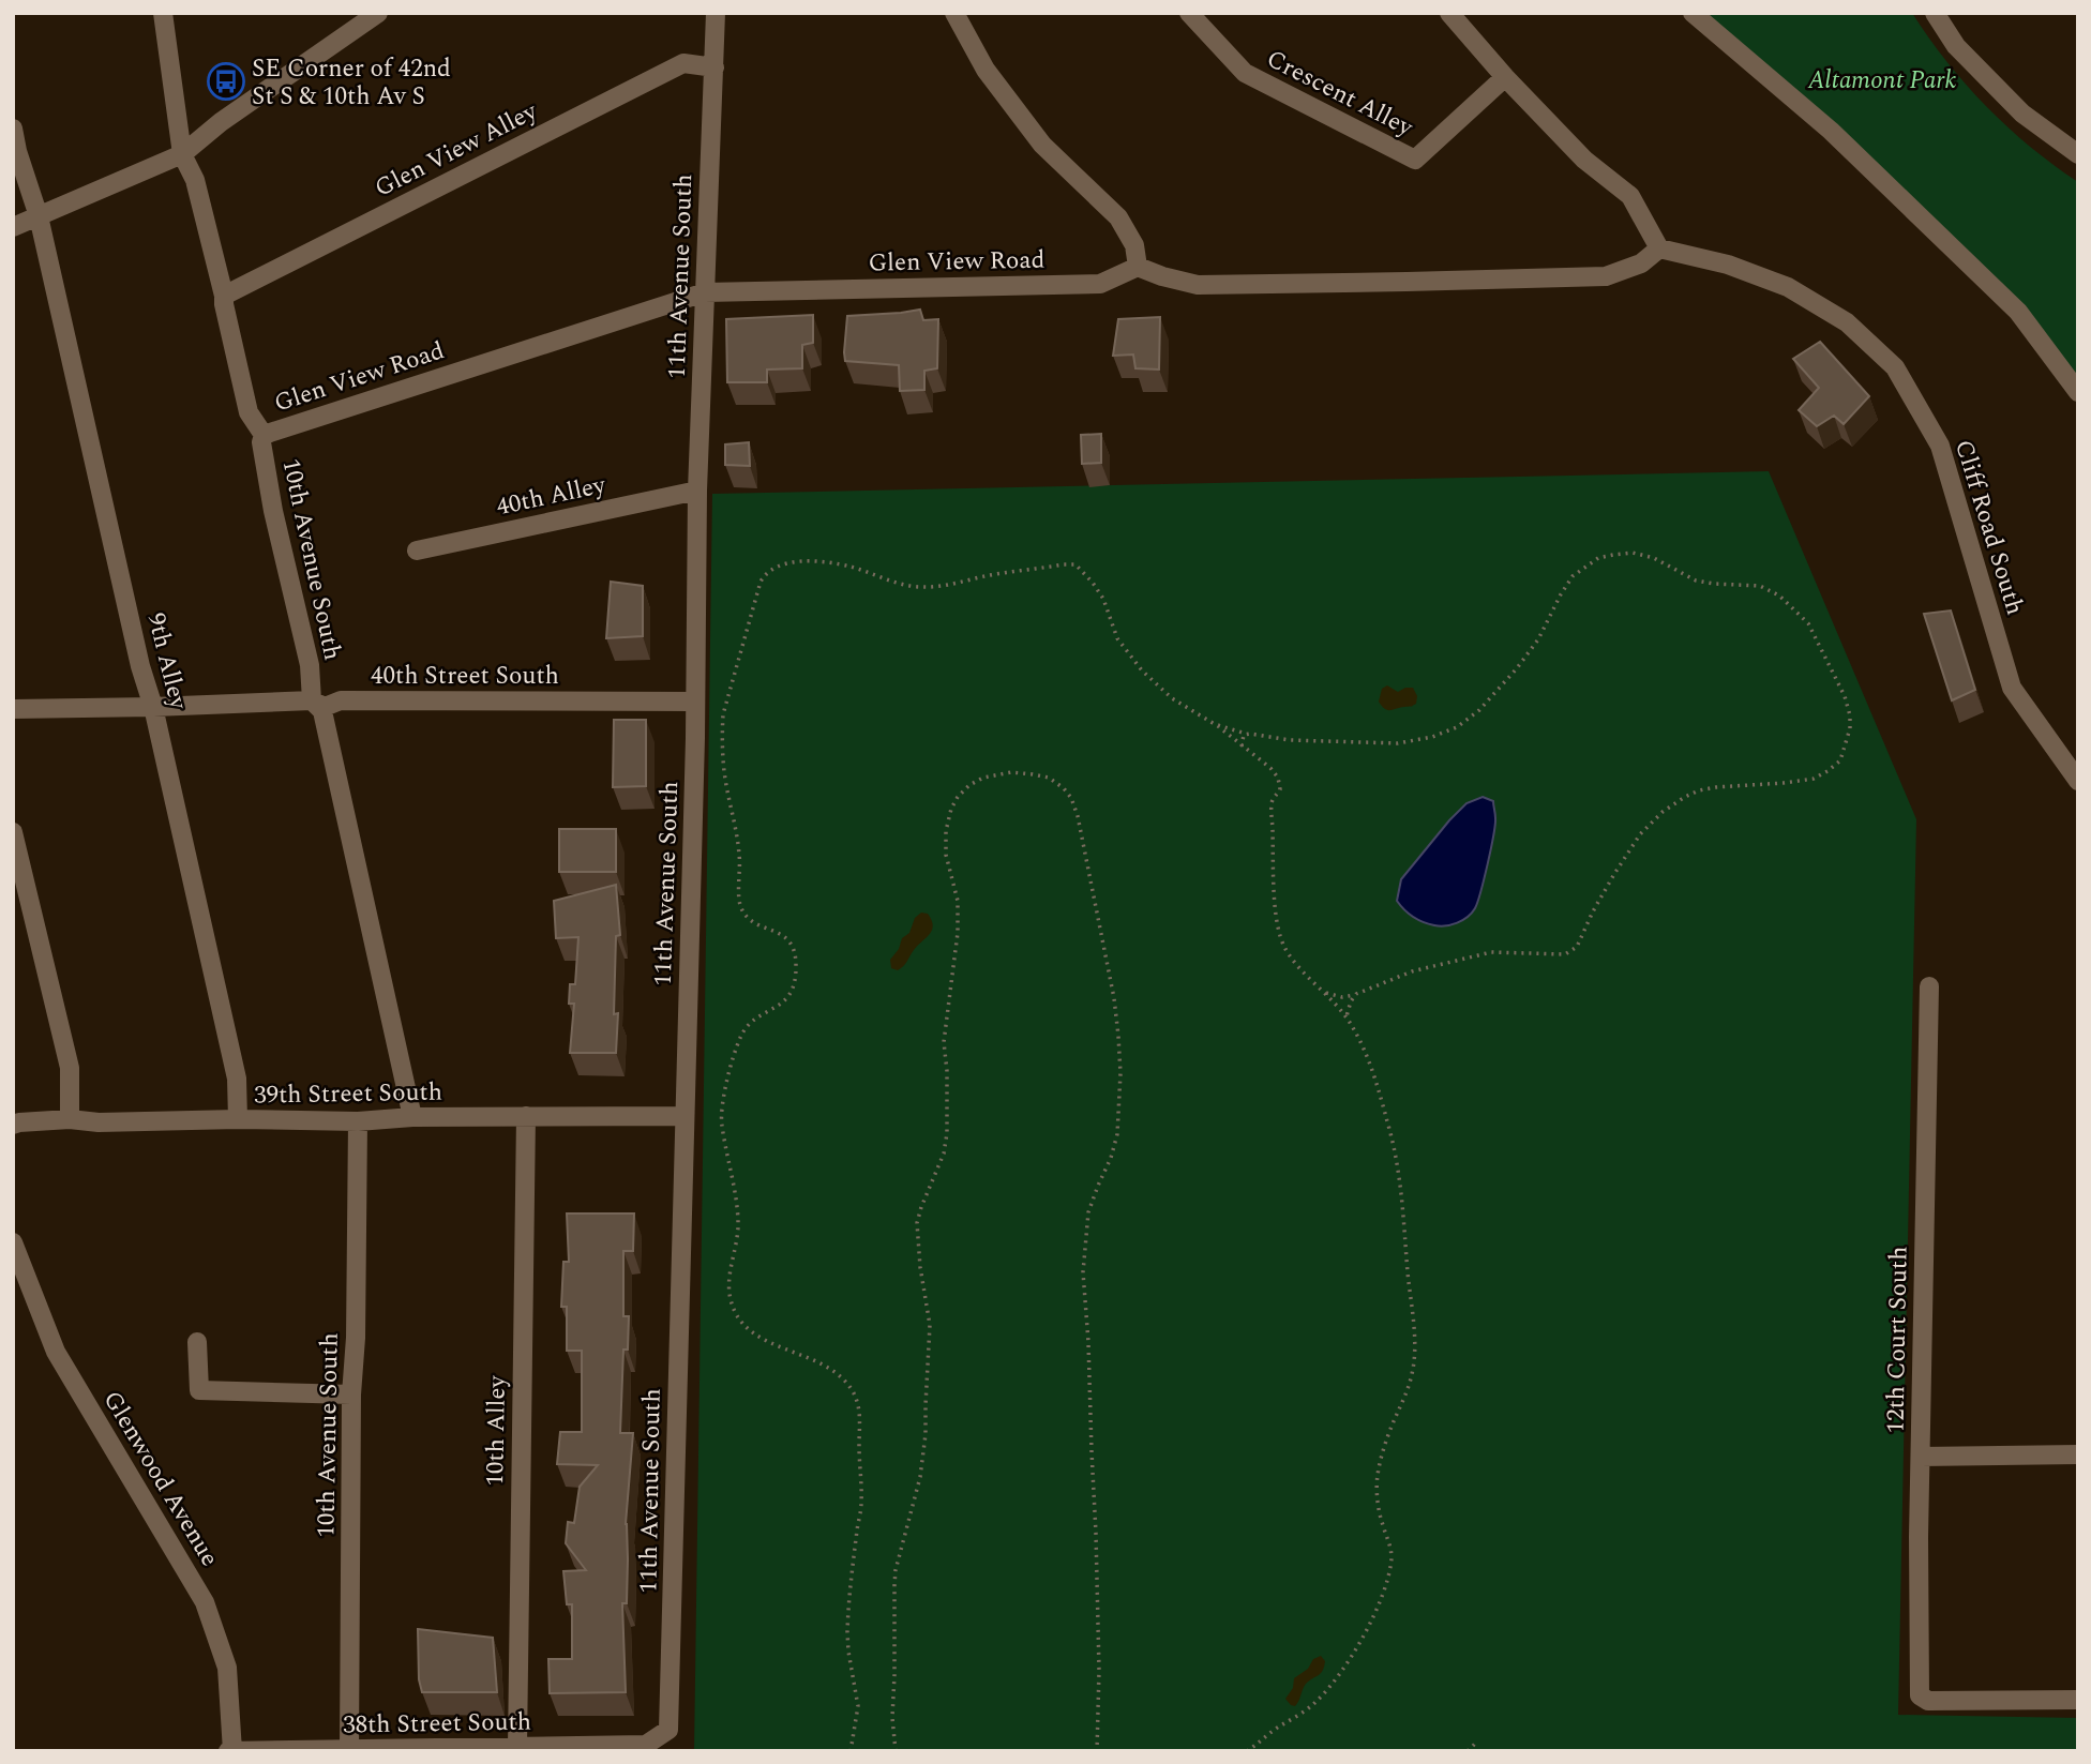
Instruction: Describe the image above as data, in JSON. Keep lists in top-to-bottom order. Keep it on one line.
{"streets":{"street":["Crescent Alley","Glen View Alley","Glen View Road","11th Avenue South","40th Alley","Cliff Road South","10th Avenue South","9th Alley","40th Street South","39th Street South","12th Court South","10th Alley","Glenwood Avenue","38th Street South"]},"crossings":[["Glen View Alley","11th Avenue South"],["Glen View Alley","10th Avenue South"],["Glen View Road","11th Avenue South"],["Glen View Road","10th Avenue South"],["11th Avenue South","40th Alley"],["11th Avenue South","40th Street South"],["11th Avenue South","39th Street South"],["11th Avenue South","38th Street South"],["10th Avenue South","40th Street South"],["10th Avenue South","39th Street South"],["10th Avenue South","38th Street South"],["9th Alley","40th Street South"],["9th Alley","39th Street South"],["39th Street South","10th Alley"],["10th Alley","38th Street South"],["Glenwood Avenue","38th Street South"]],"parks":["Altamont Park"],"places":{"bus stop":["SE Corner of 42nd St S & 10th Av S"]}}
